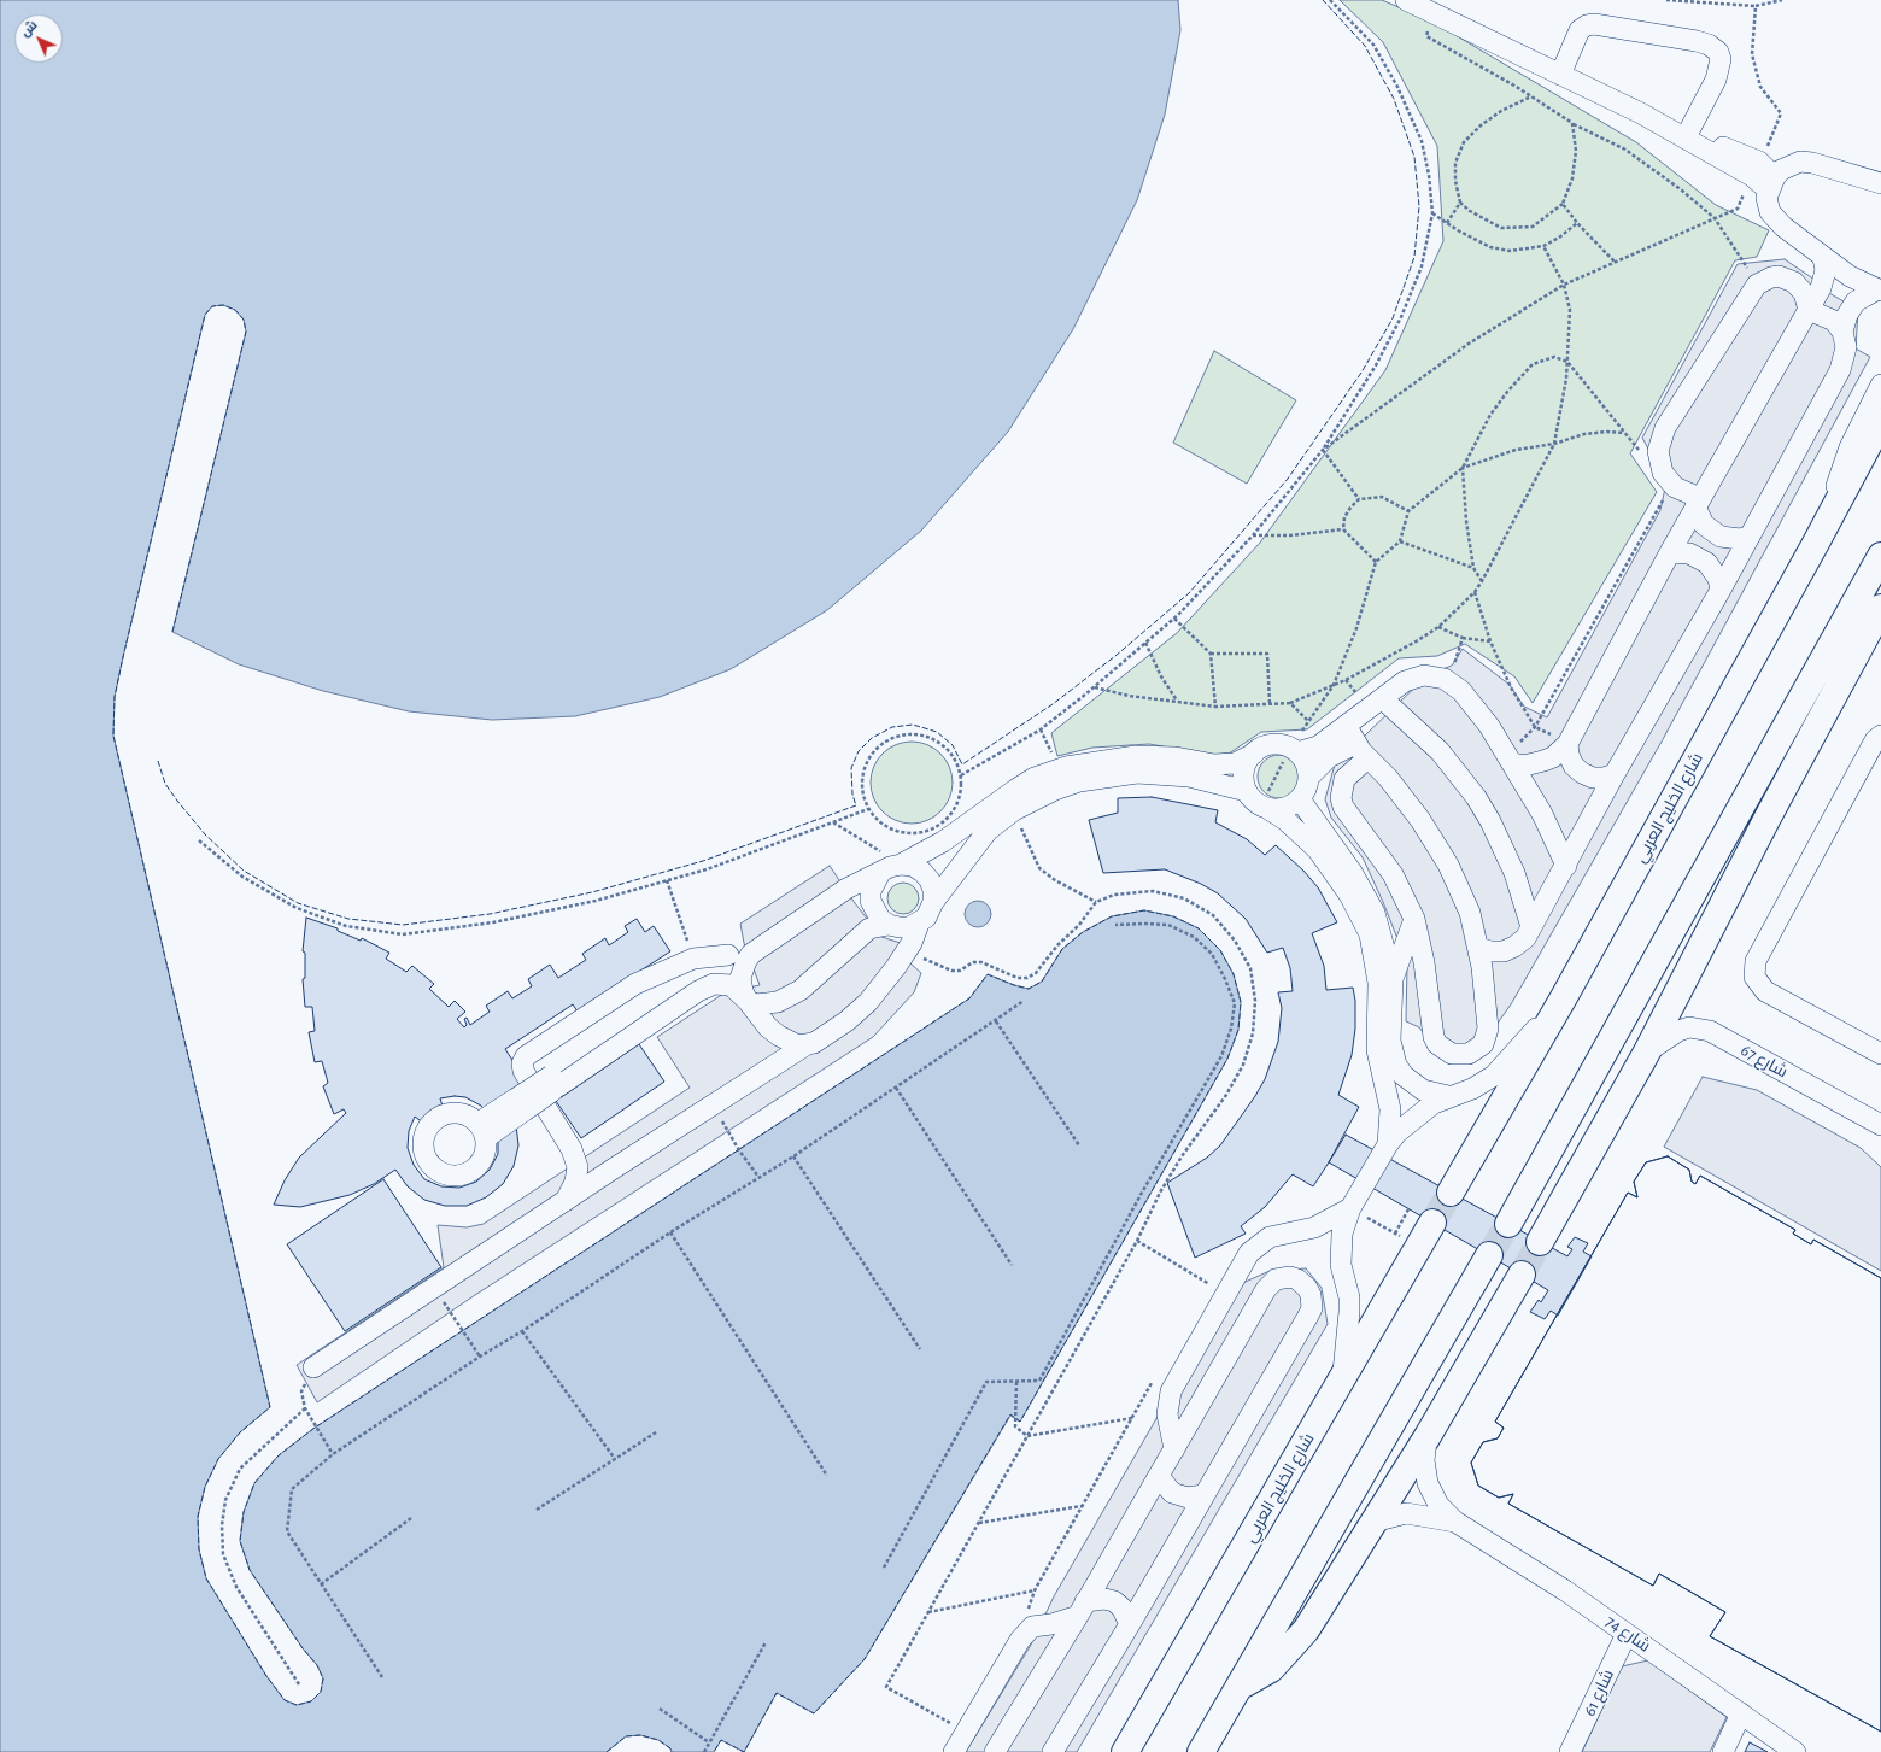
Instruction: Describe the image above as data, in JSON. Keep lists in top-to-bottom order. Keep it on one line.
{"streets":{"main road":["شارع الخليج العربي"],"street":["شارع 67","شارع 74","شارع 61"]},"crossings":[["شارع 74","شارع 61"]],"north":"top left"}
